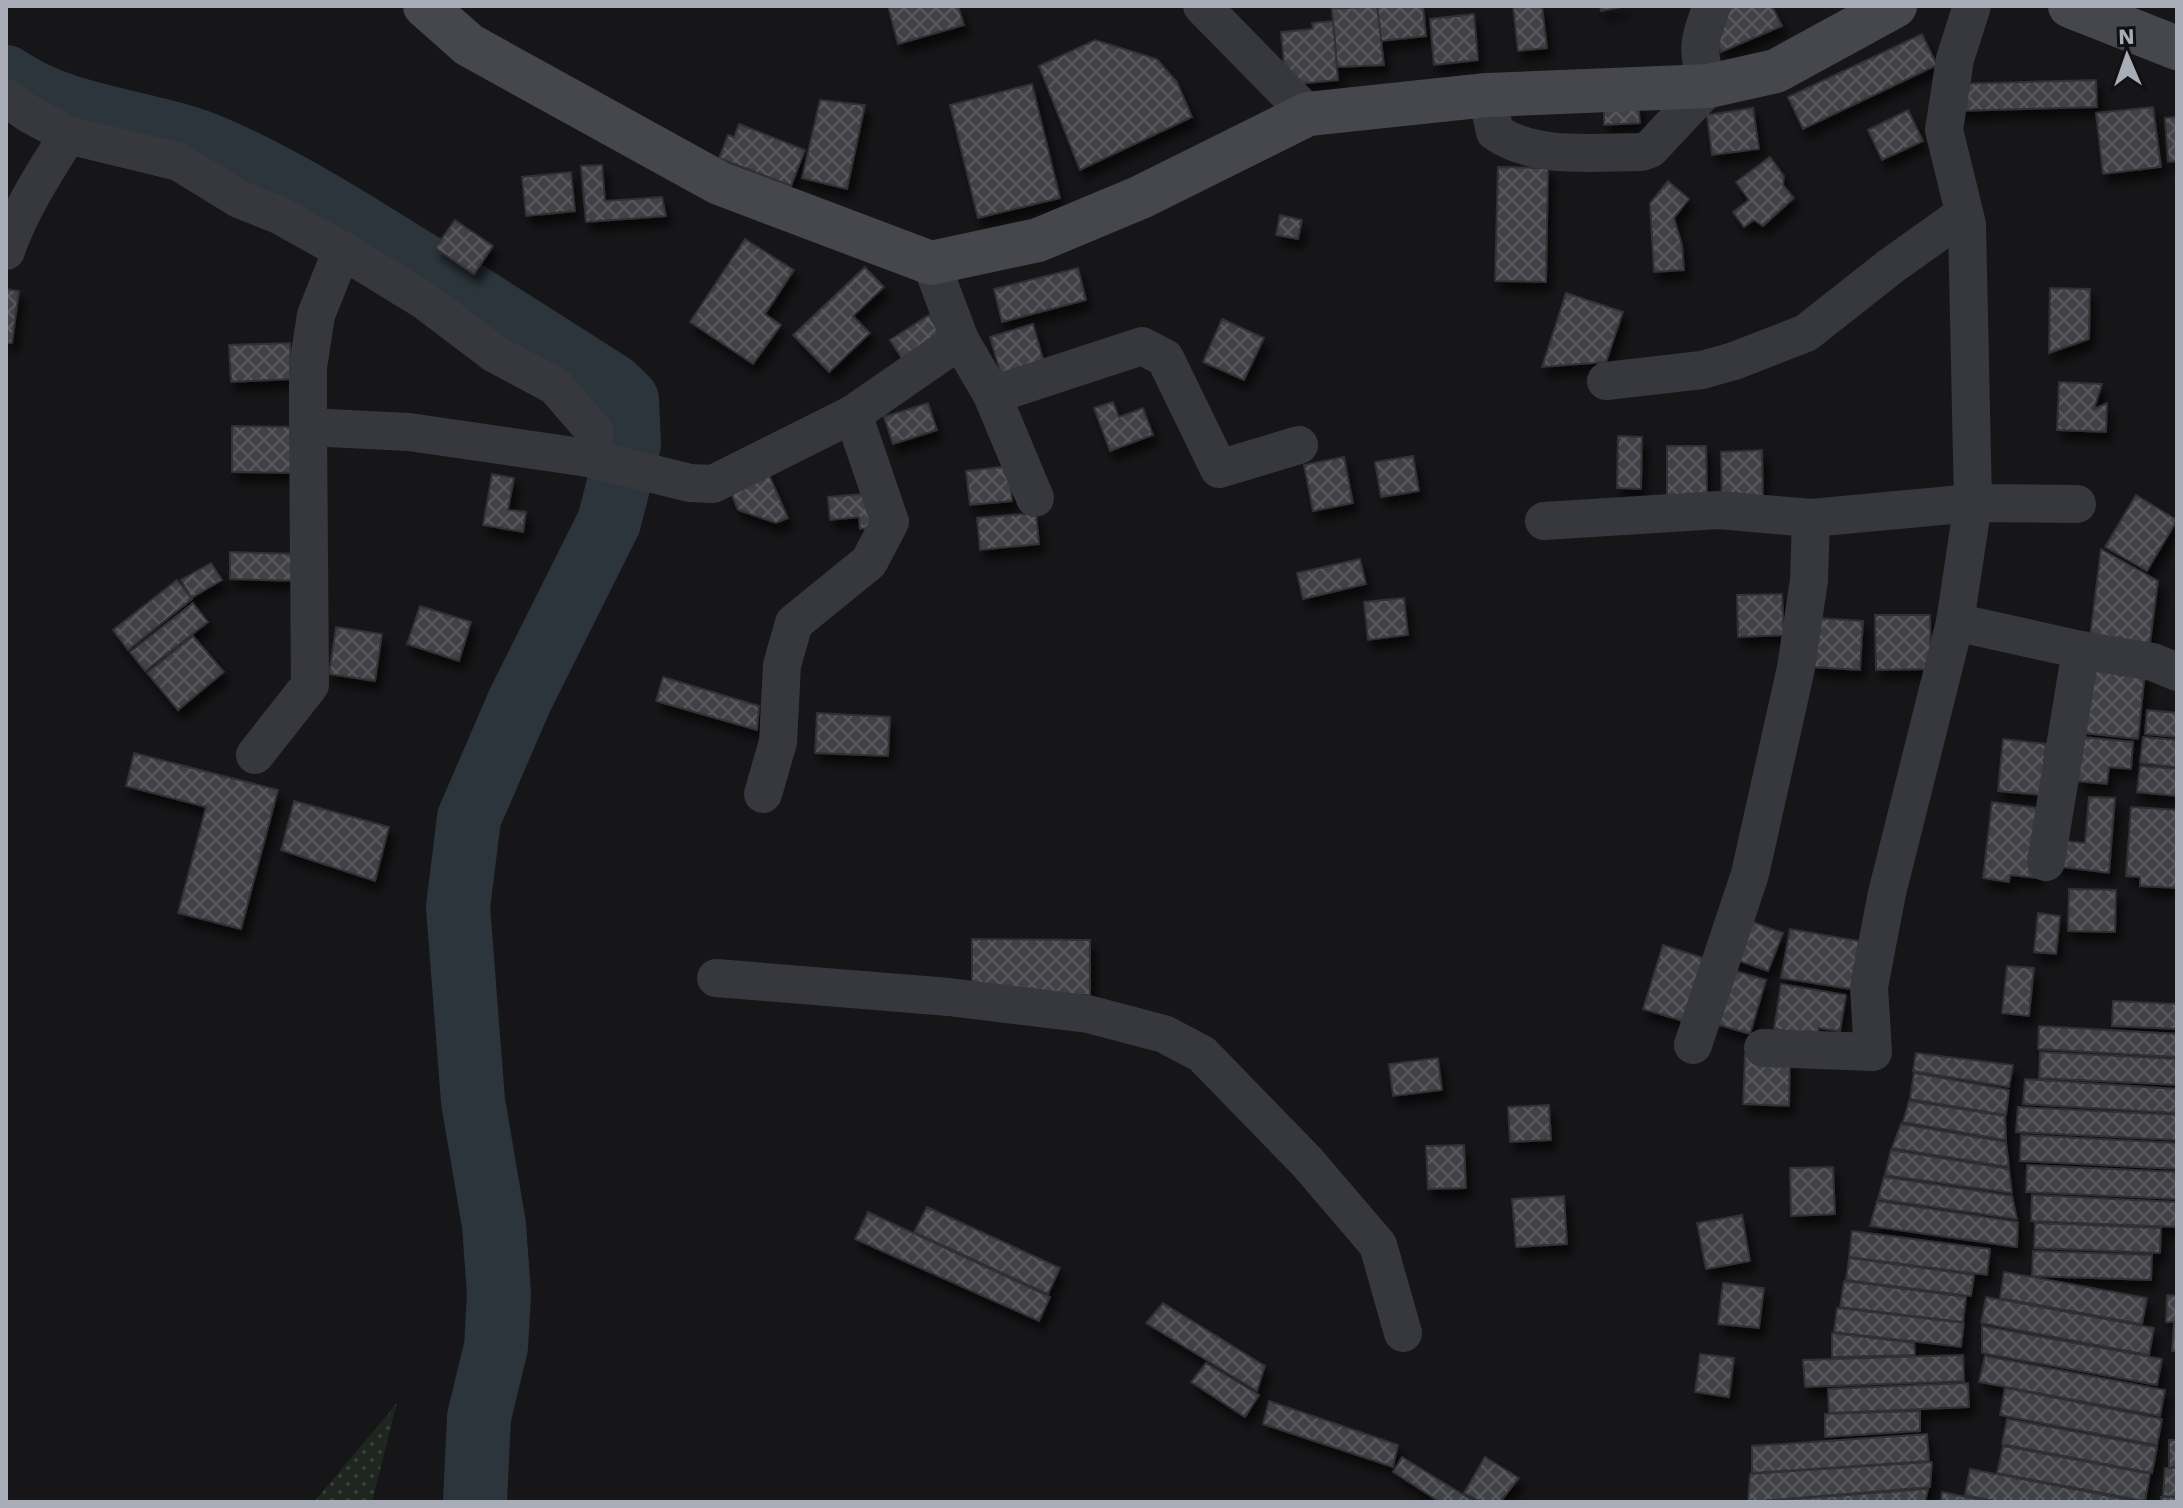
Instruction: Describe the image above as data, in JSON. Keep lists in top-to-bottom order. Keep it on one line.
{"north":"top"}
